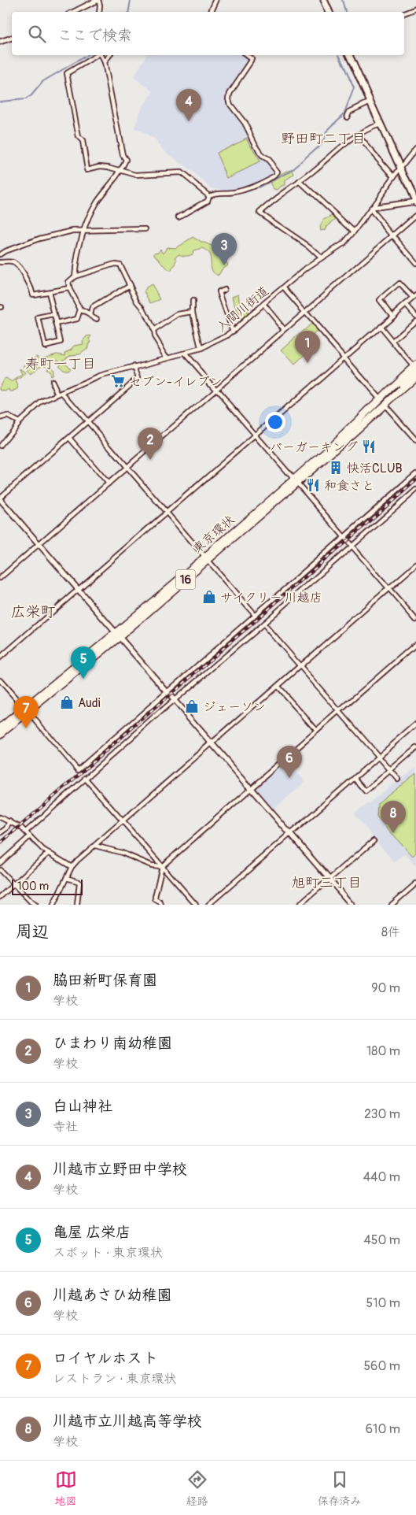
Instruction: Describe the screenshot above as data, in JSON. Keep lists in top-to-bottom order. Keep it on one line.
{"streets":{"highway":["東京環状","16"],"street":["入間川街道"]},"districts":["野田町二丁目","寿町一丁目","広栄町","旭町三丁目"],"places":{"supermarket":["セブン-イレブン"],"restaurant":["バーガーキング","和食さと"],"building":["快活CLUB"],"shop":["サイクリー 川越店","Audi","ジェーソン"]},"scale_bar":"100 m","page":{"search":"ここで検索","pins":["4","3","1","2","5","7","6","8"],"scale":"100 m","heading":["周辺","8件"],"list":[{"mark":"1","name":"脇田新町保育園","note":"学校","value":"90 m"},{"mark":"2","name":"ひまわり南幼稚園","note":"学校","value":"180 m"},{"mark":"3","name":"白山神社","note":"寺社","value":"230 m"},{"mark":"4","name":"川越市立野田中学校","note":"学校","value":"440 m"},{"mark":"5","name":"亀屋 広栄店","note":"スポット · 東京環状","value":"450 m"},{"mark":"6","name":"川越あさひ幼稚園","note":"学校","value":"510 m"},{"mark":"7","name":"ロイヤルホスト","note":"レストラン · 東京環状","value":"560 m"},{"mark":"8","name":"川越市立川越高等学校","note":"学校","value":"610 m"}],"nav":["地図","経路","保存済み"]}}
